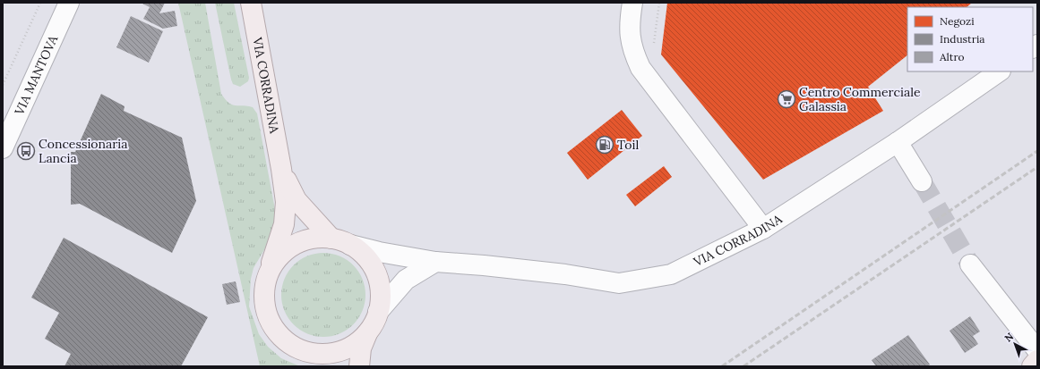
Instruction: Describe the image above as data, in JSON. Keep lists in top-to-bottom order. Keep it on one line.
{"streets":{"main road":["VIA CORRADINA"],"street":["VIA MANTOVA"]},"places":{"supermarket":["Centro Commerciale Galassia"],"fuel station":["Toil"],"bus stop":["Concessionaria Lancia"]},"legend":["Negozi","Industria","Altro"],"north":"top left"}
